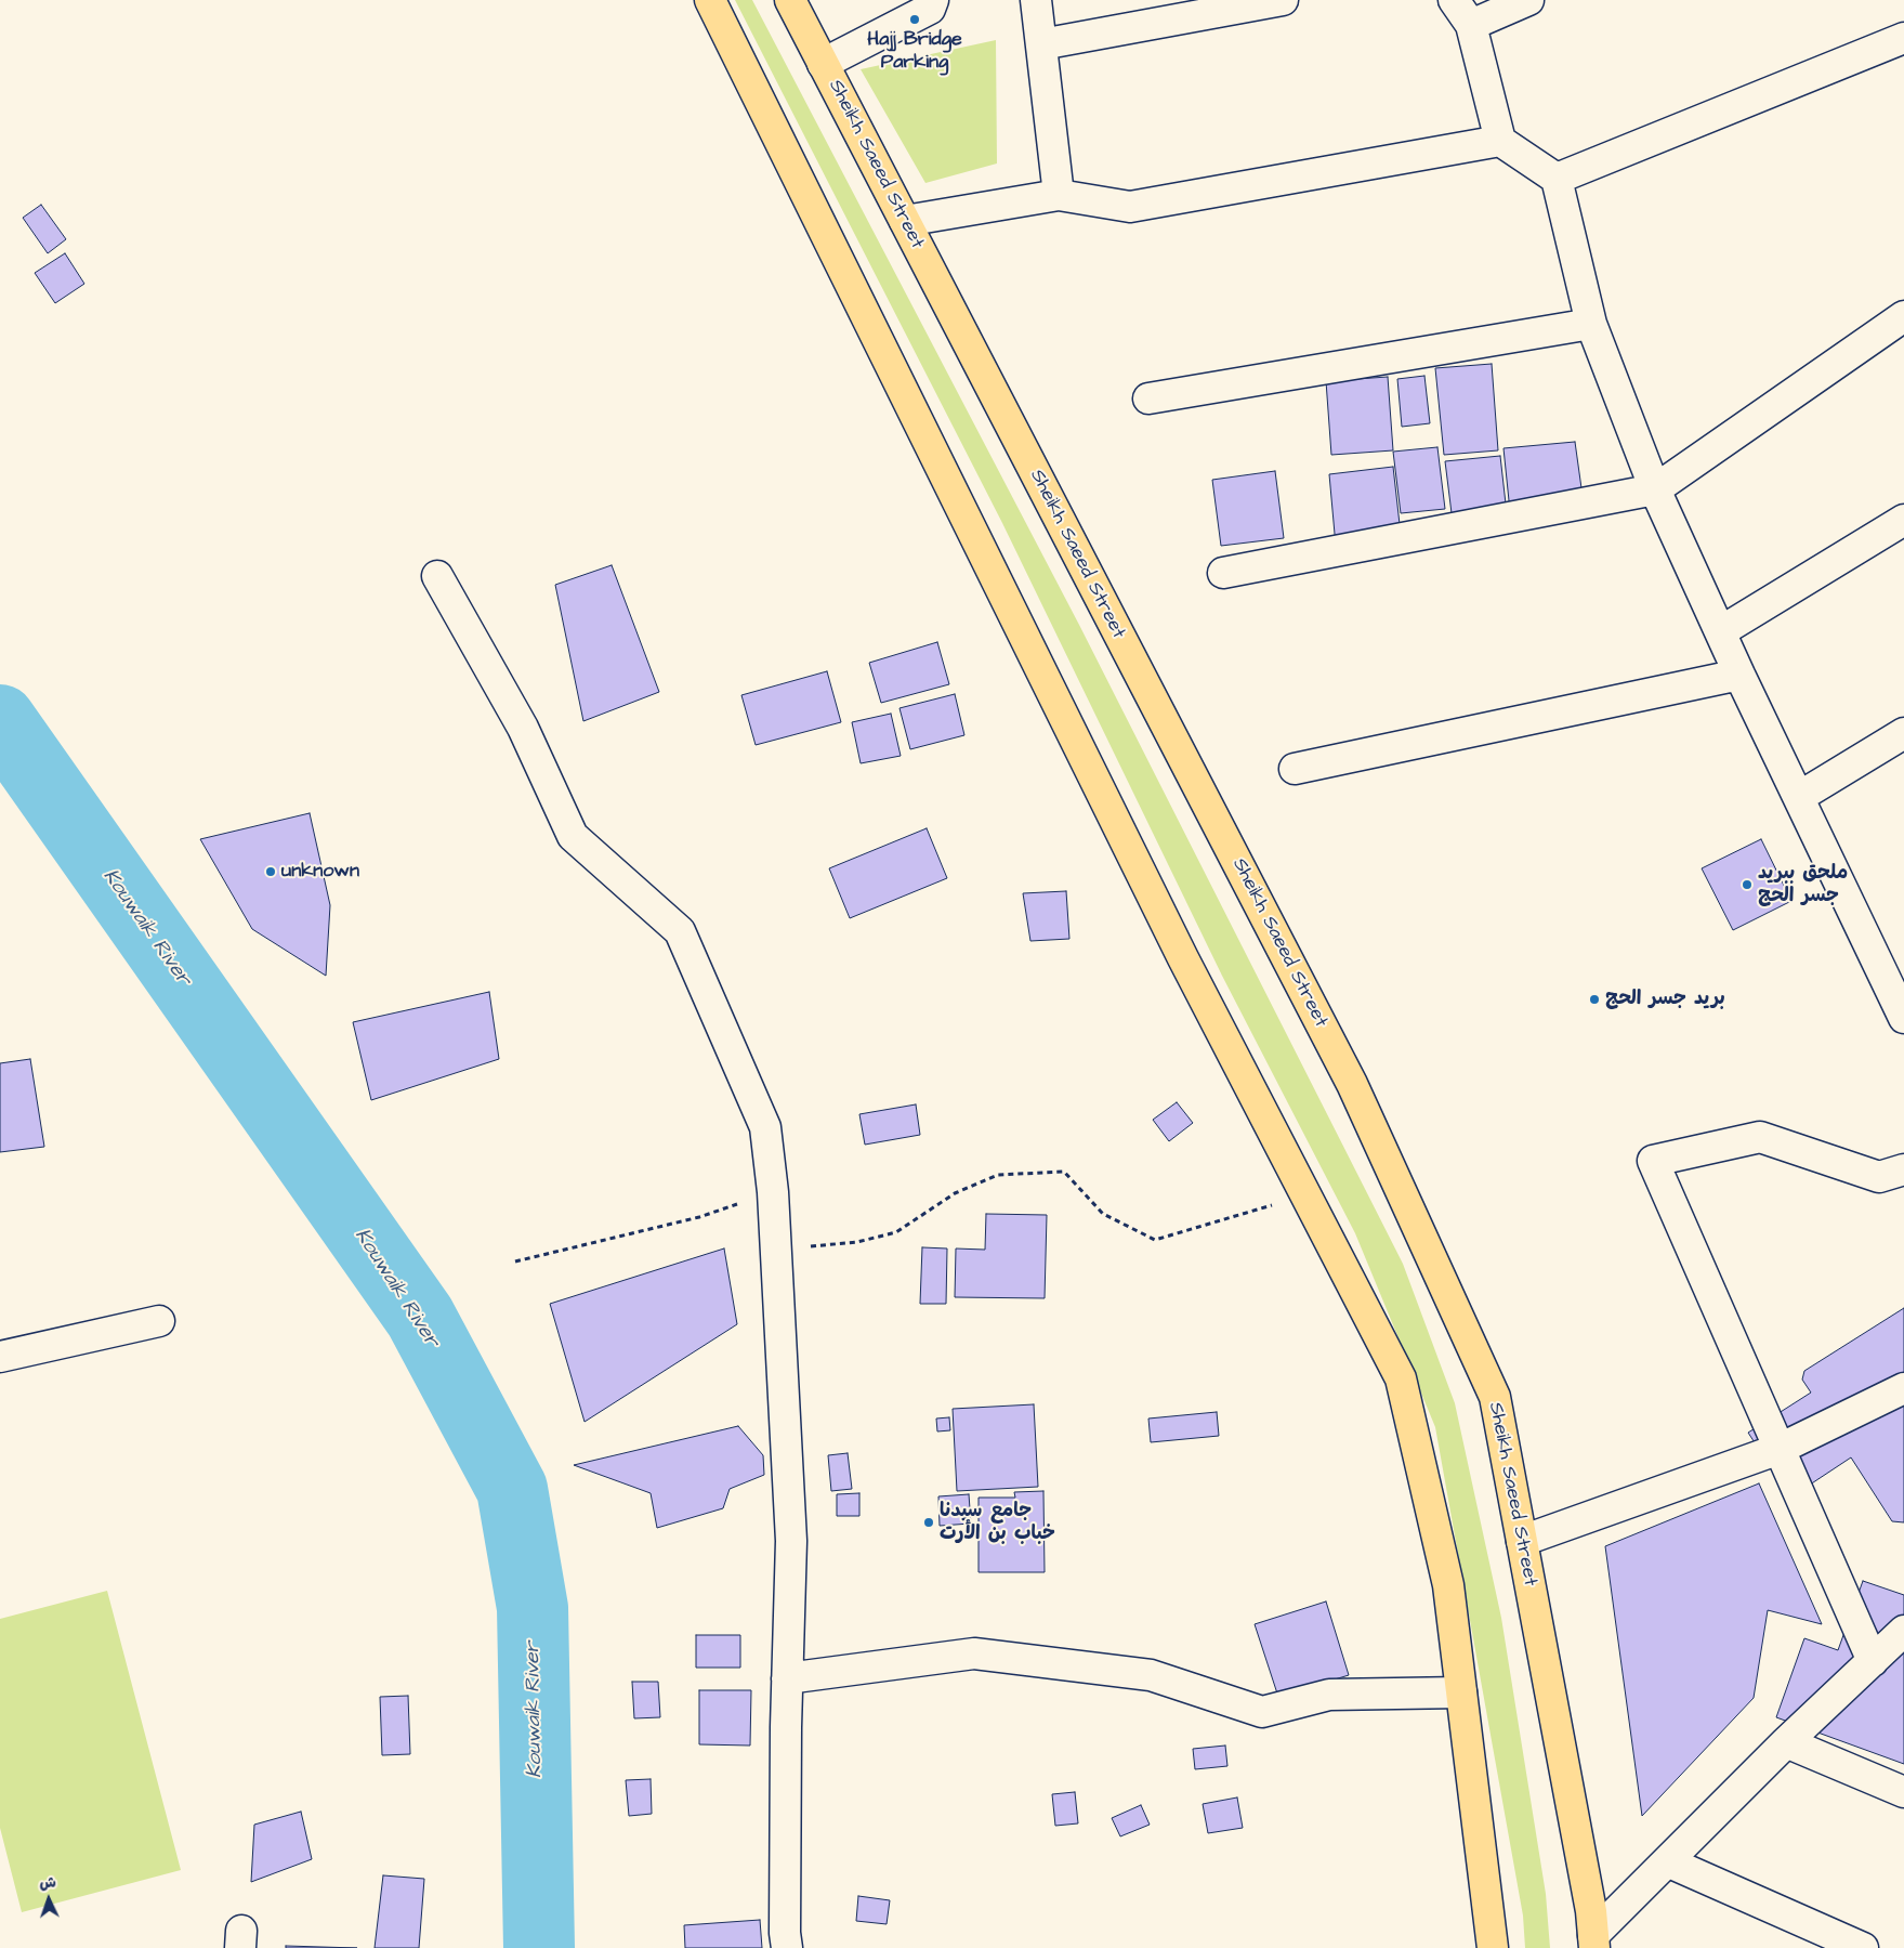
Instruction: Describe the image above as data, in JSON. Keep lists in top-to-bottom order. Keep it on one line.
{"streets":{"main road":["Sheikh Saeed Street"]},"water":["Kouwaik River"],"places":["Hajj Bridge Parking","unknown","ملحق ببريد جسر الحج","بريد جسر الحج","جامع سيدنا خباب بن الأرت"],"north":"top"}
